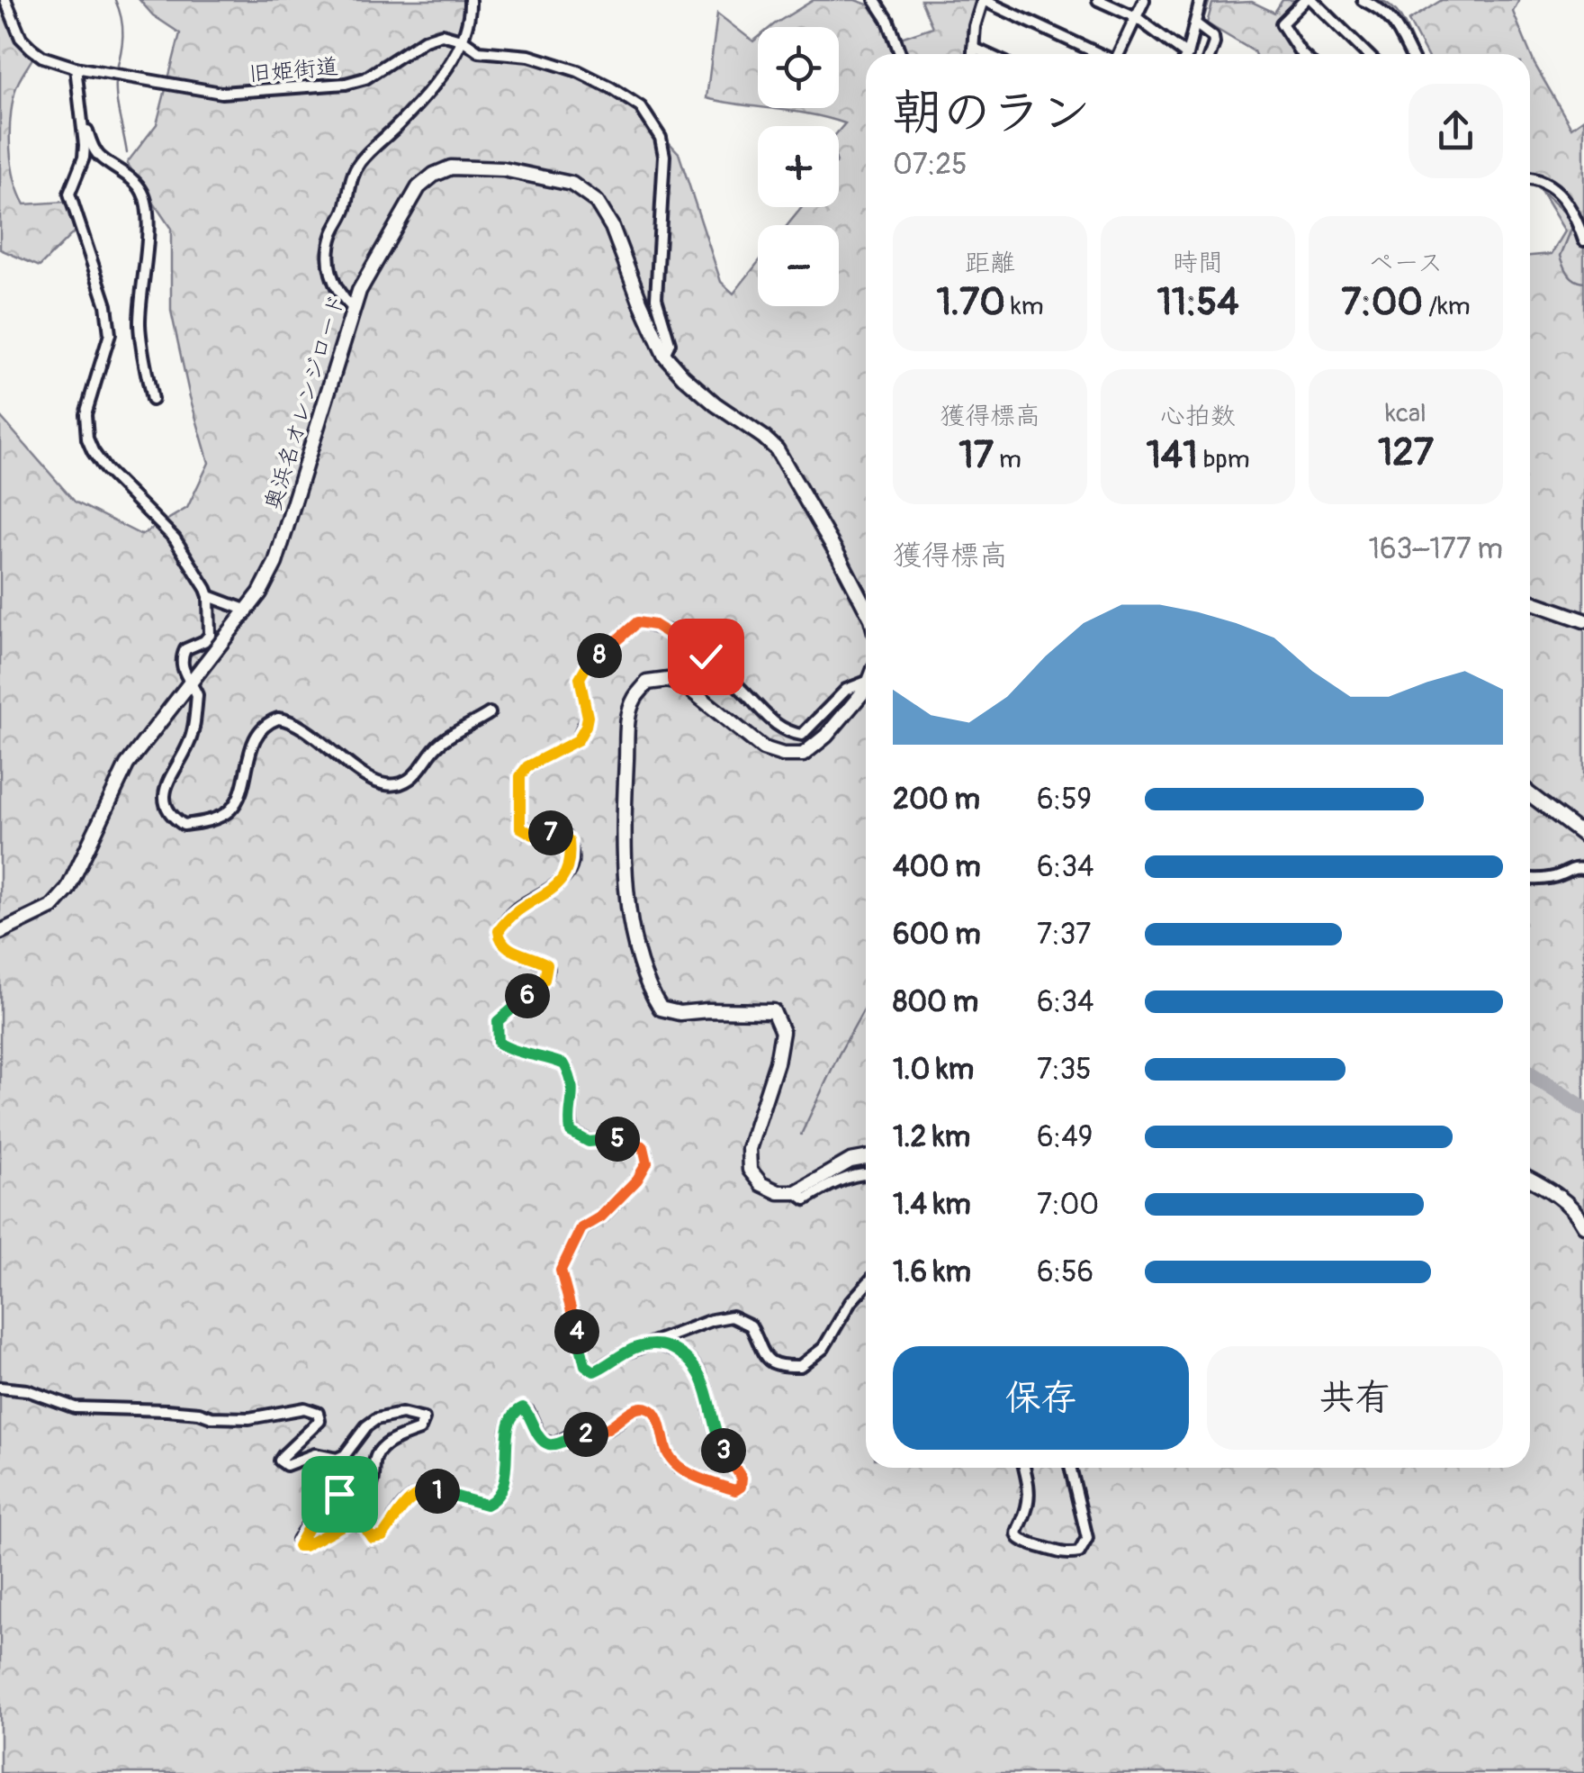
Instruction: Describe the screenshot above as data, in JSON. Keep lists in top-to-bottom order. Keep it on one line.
{"streets":{"street":["旧姫街道","奥浜名オレンジロード"]},"crossings":[["旧姫街道","奥浜名オレンジロード"]],"page":{"map_buttons":["+","−"],"heading":["朝のラン","07:25"],"stats":[["距離","1.70 km"],["時間","11:54"],["ペース","7:00 /km"],["獲得標高","17 m"],["心拍数","141 bpm"],["kcal","127"]],"chart":["獲得標高","163–177 m"],"pins":["8","7","6","5","4","2","3","1"],"list":[{"name":"200 m","note":"6:59"},{"name":"400 m","note":"6:34"},{"name":"600 m","note":"7:37"},{"name":"800 m","note":"6:34"},{"name":"1.0 km","note":"7:35"},{"name":"1.2 km","note":"6:49"},{"name":"1.4 km","note":"7:00"},{"name":"1.6 km","note":"6:56"}],"buttons":["保存","共有"]}}
